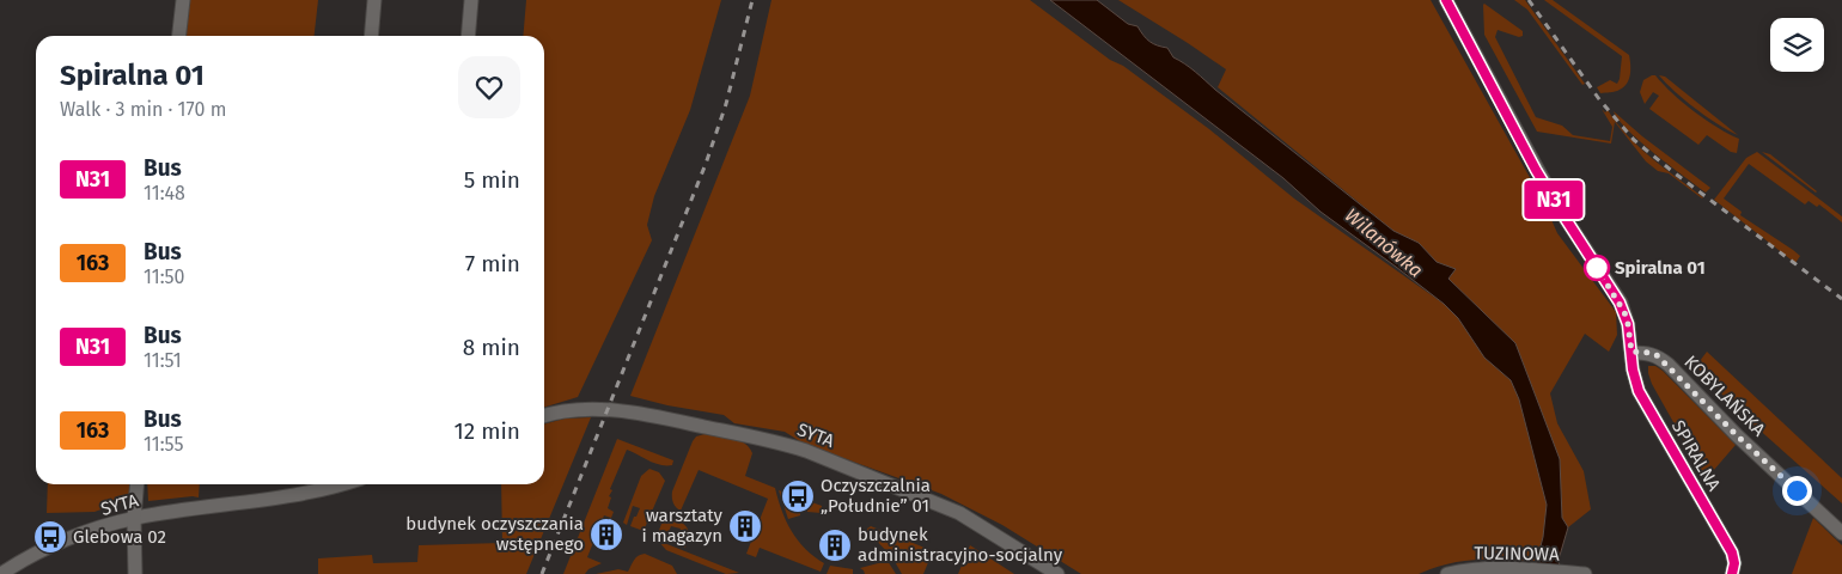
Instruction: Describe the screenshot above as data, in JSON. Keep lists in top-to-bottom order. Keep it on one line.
{"streets":{"street":["KOBYLAŃSKA","SYTA","SPIRALNA","TUZINOWA"]},"crossings":[["KOBYLAŃSKA","SPIRALNA"]],"water":["Wilanówka"],"places":{"other":["Spiralna 01"],"bus stop":["Oczyszczalnia „Południe” 01","Glebowa 02"],"building":["warsztaty i magazyn","budynek oczyszczania wstępnego","budynek administracyjno-socjalny"]},"lines":["bus line N31"],"page":{"on_map":"N31","heading":["Spiralna 01","Walk · 3 min · 170 m"],"list":[{"mark":"N31","name":"Bus","note":"11:48","value":"5 min"},{"mark":"163","name":"Bus","note":"11:50","value":"7 min"},{"mark":"N31","name":"Bus","note":"11:51","value":"8 min"},{"mark":"163","name":"Bus","note":"11:55","value":"12 min"}]}}
